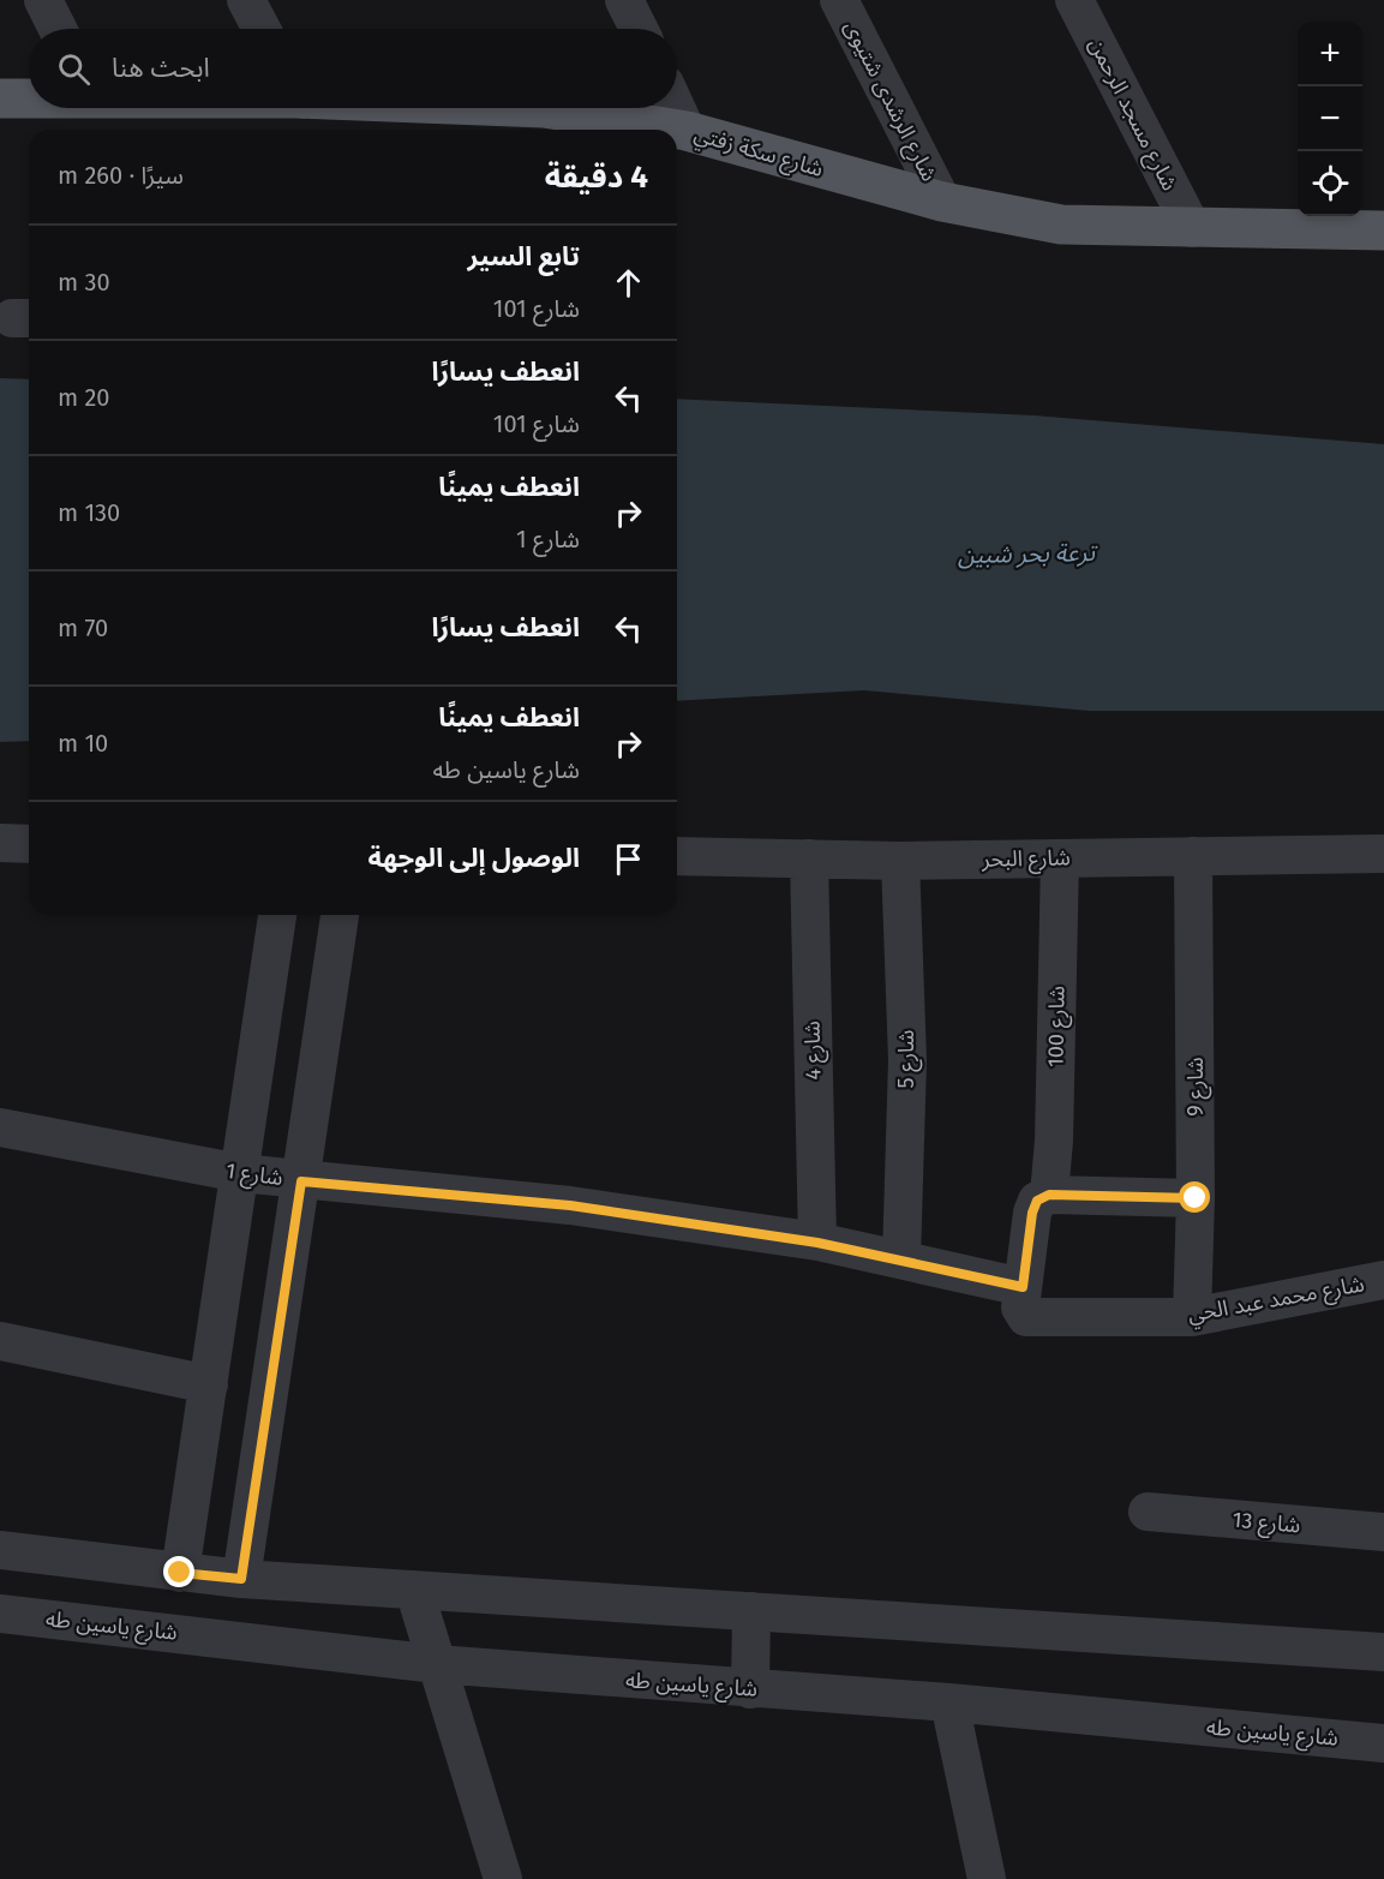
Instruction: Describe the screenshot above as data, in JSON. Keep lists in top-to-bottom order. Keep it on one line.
{"streets":{"main road":["شارع سكة زفتي"],"street":["شارع الرشدى شتيوى","شارع مسجد الرحمن","شارع البحر","شارع 100","شارع 4","شارع 5","شارع 9","شارع 1","شارع محمد عبد الحي","شارع 13","شارع ياسين طه"]},"crossings":[["شارع الرشدى شتيوى","شارع سكة زفتي"],["شارع مسجد الرحمن","شارع سكة زفتي"],["شارع البحر","شارع 100"],["شارع البحر","شارع 4"],["شارع البحر","شارع 5"],["شارع البحر","شارع 9"],["شارع 4","شارع 1"],["شارع 5","شارع 1"],["شارع 9","شارع محمد عبد الحي"],["شارع 1","شارع محمد عبد الحي"]],"water":["ترعة بحر شبين"],"page":{"map_buttons":["+","−"],"search":"ابحث هنا","heading":["4 دقيقة","سيرًا · 260 m"],"list":[["تابع السير","شارع 101","30 m"],["انعطف يسارًا","شارع 101","20 m"],["انعطف يمينًا","شارع 1","130 m"],["انعطف يسارًا","70 m"],["انعطف يمينًا","شارع ياسين طه","10 m"],"الوصول إلى الوجهة"]}}
